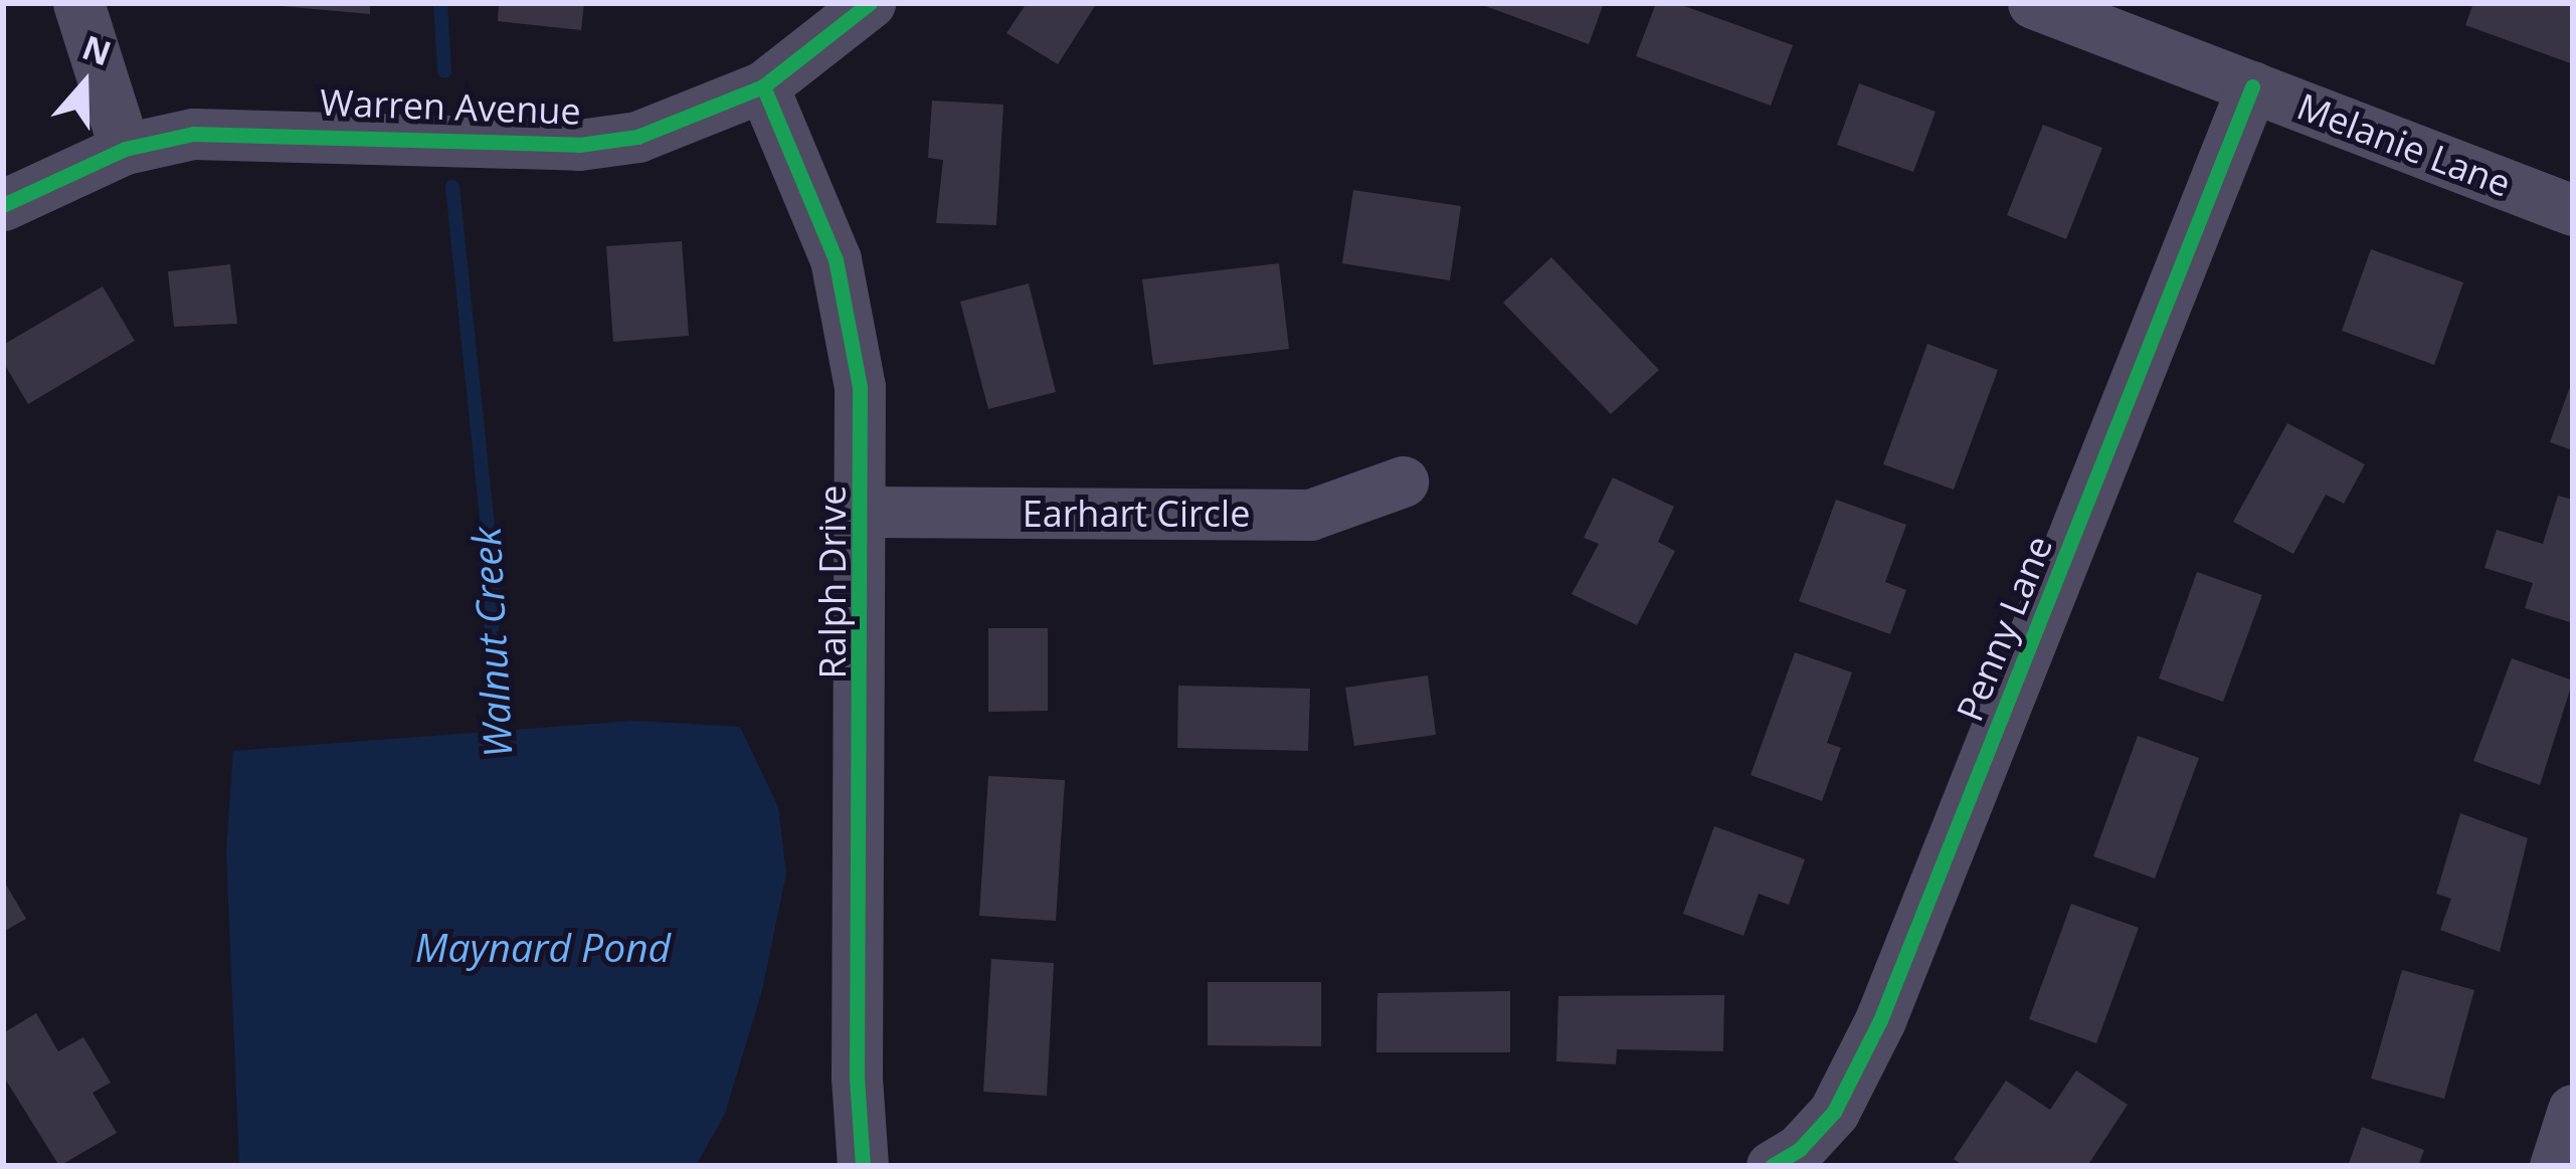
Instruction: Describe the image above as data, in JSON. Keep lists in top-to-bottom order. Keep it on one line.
{"streets":{"street":["Warren Avenue","Melanie Lane","Earhart Circle","Ralph Drive","Penny Lane"]},"crossings":[["Warren Avenue","Ralph Drive"],["Melanie Lane","Penny Lane"],["Earhart Circle","Ralph Drive"]],"water":["Walnut Creek","Maynard Pond"],"north":"top"}
